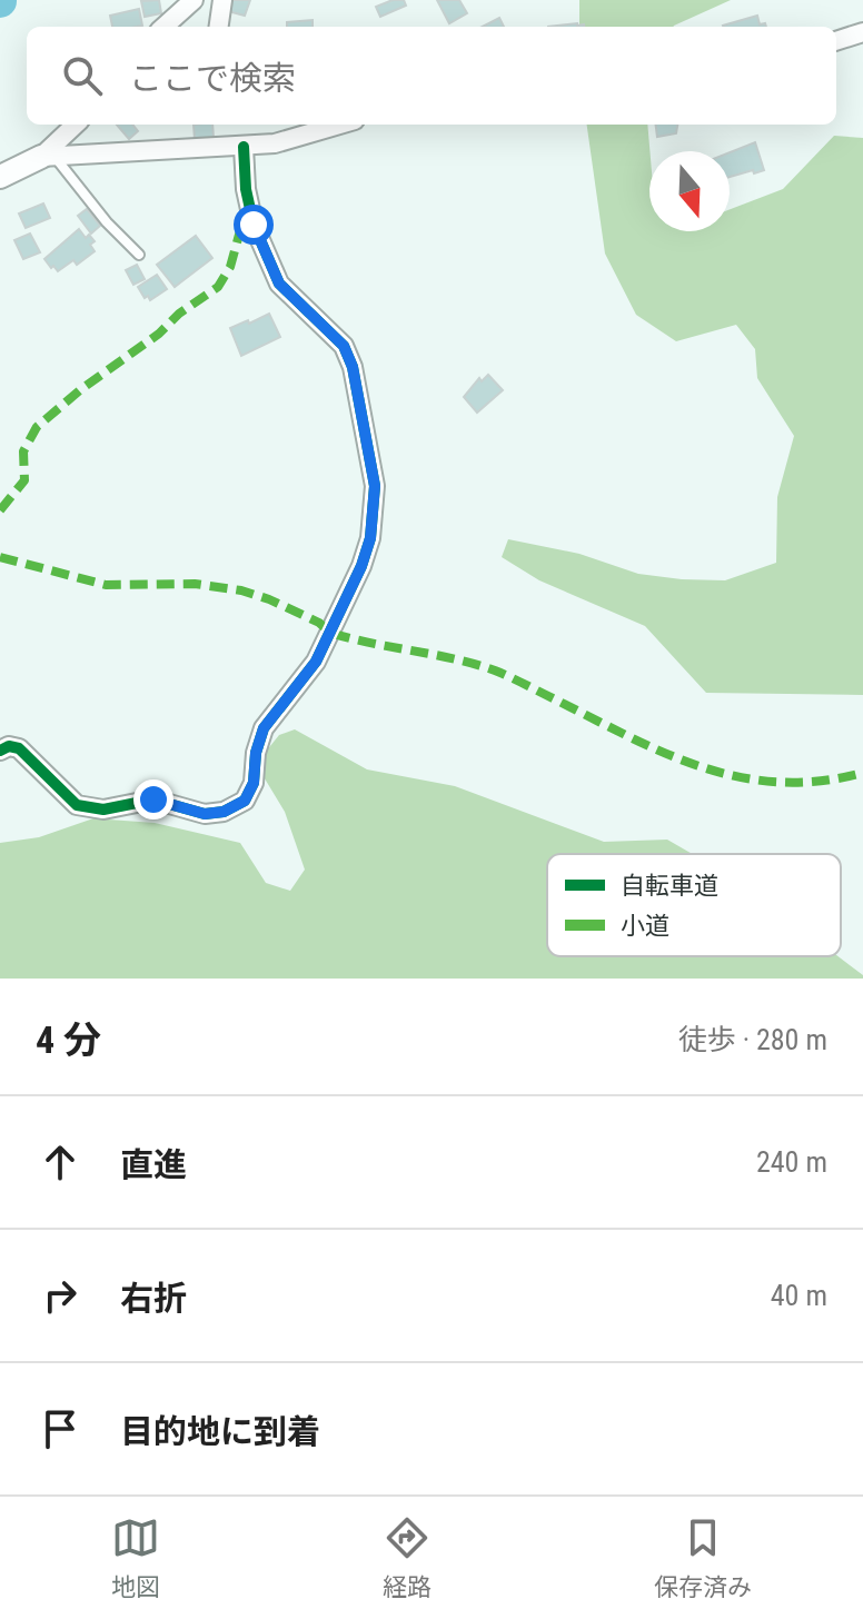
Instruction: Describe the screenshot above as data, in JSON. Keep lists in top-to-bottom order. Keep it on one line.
{"legend":["自転車道","小道"],"north":"bottom","page":{"search":"ここで検索","heading":["4 分","徒歩 · 280 m"],"list":[["直進","240 m"],["右折","40 m"],"目的地に到着"],"nav":["地図","経路","保存済み"]}}
